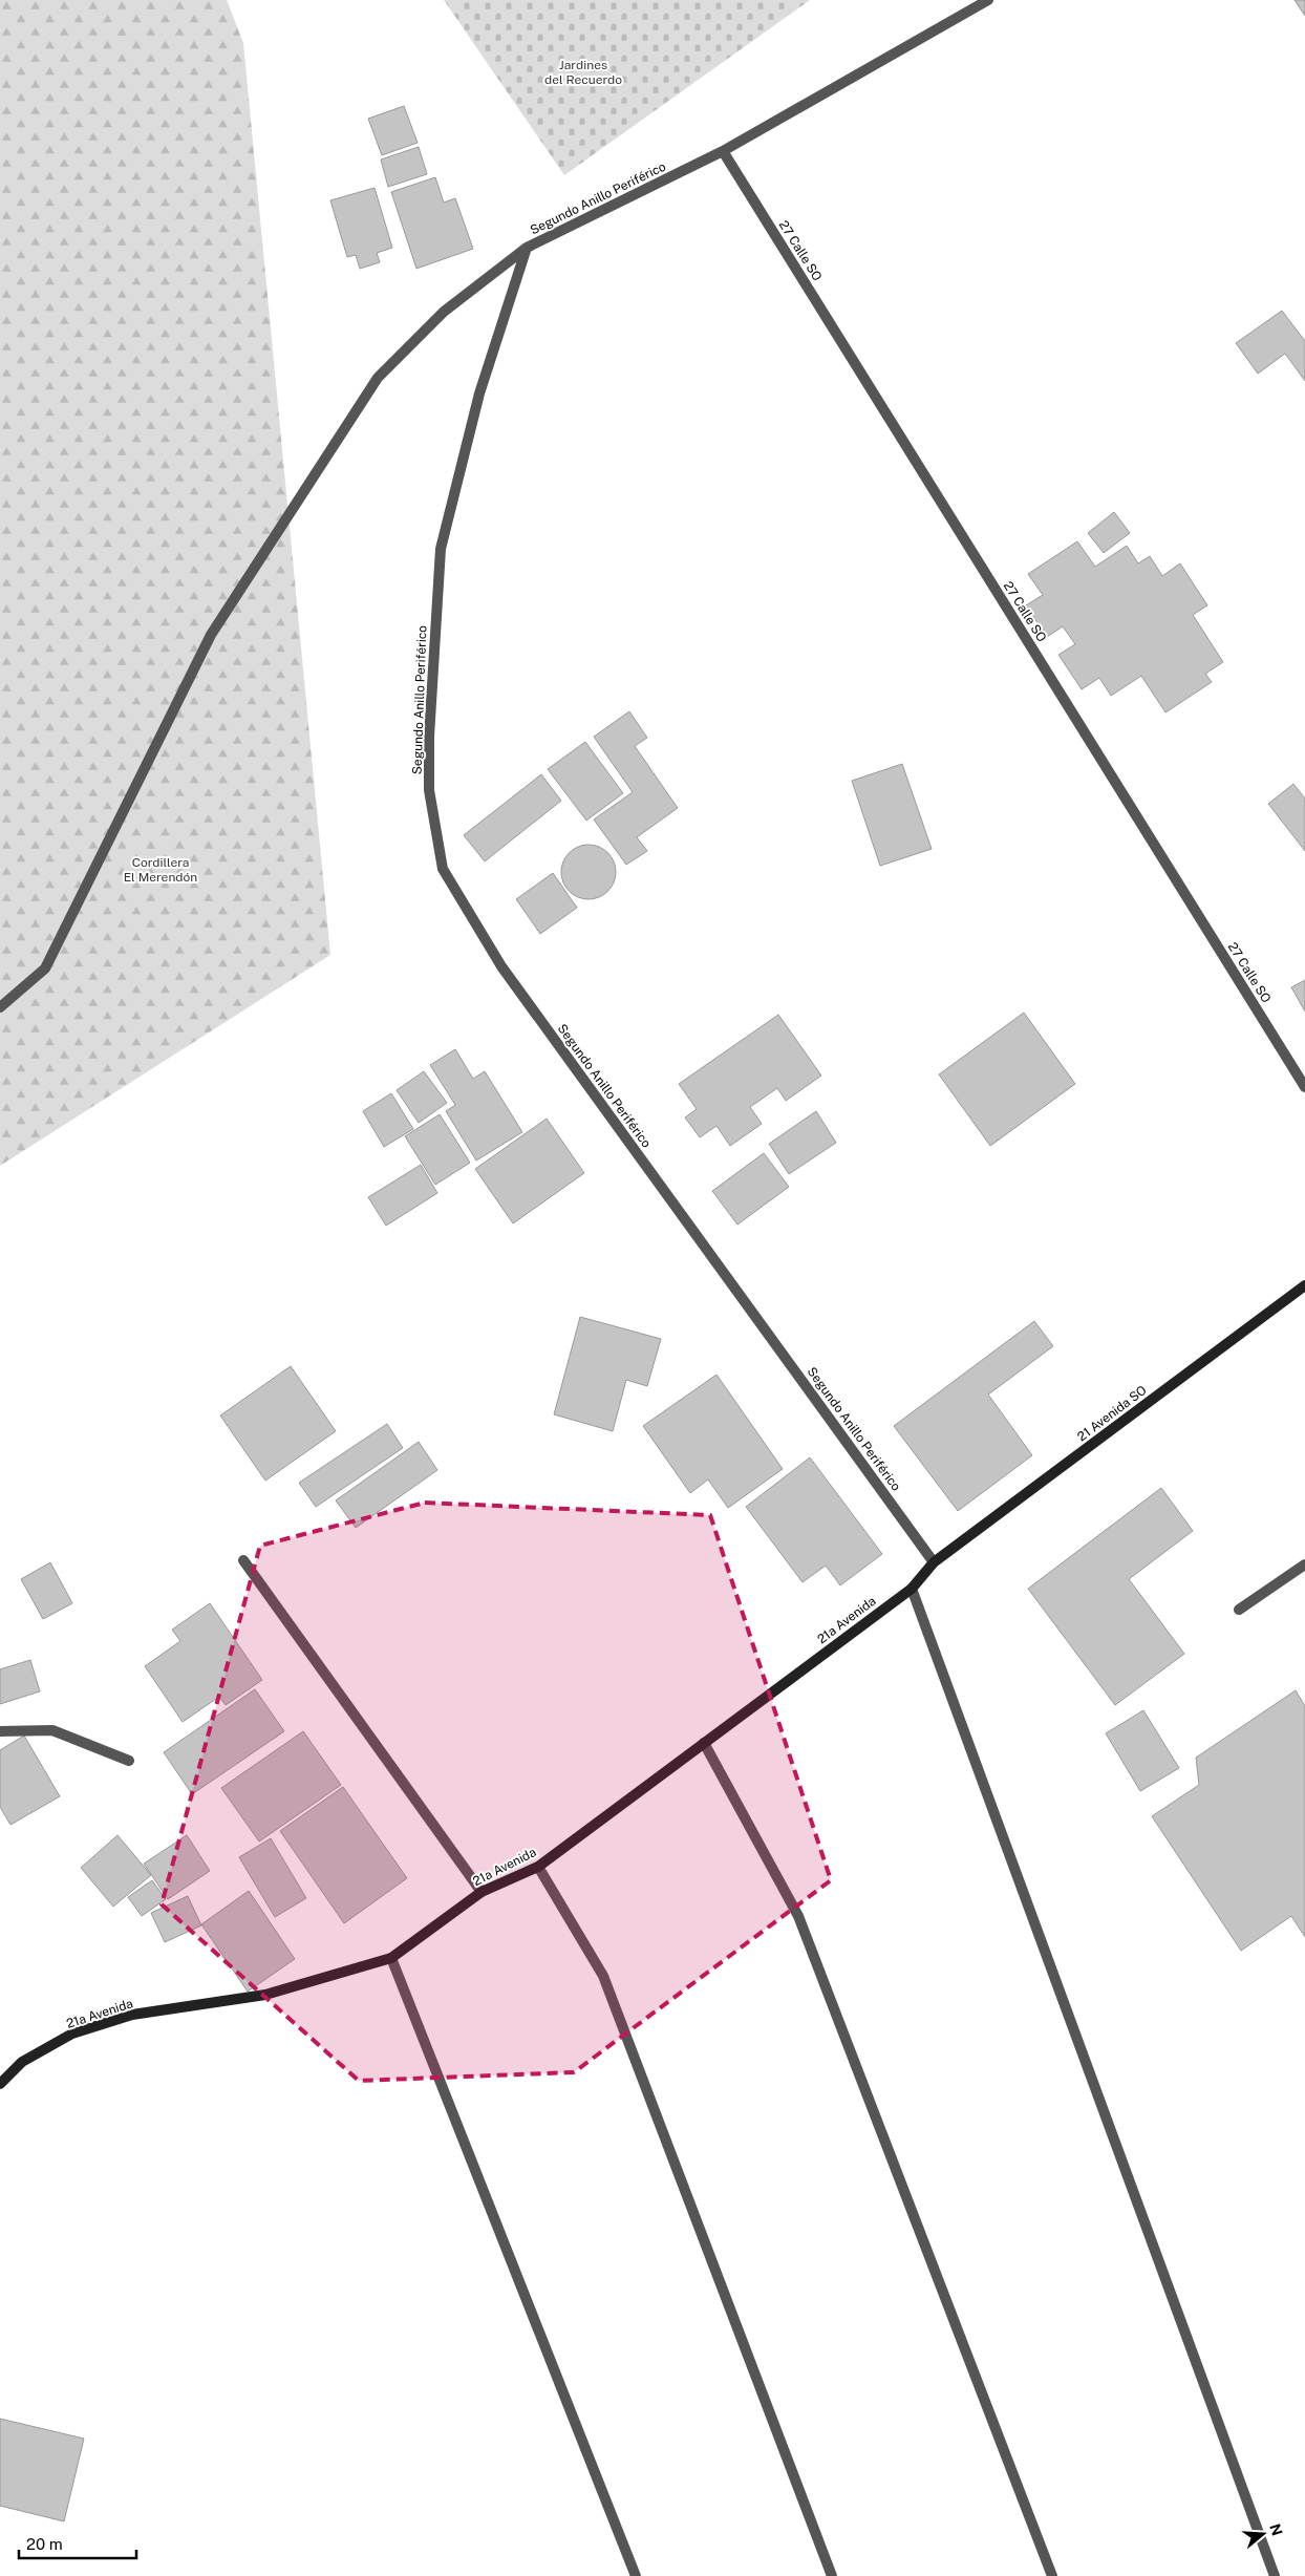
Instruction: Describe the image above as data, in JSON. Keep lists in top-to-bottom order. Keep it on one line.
{"streets":{"street":["Segundo Anillo Periférico","27 Calle SO","21 Avenida SO","21a Avenida"]},"crossings":[["Segundo Anillo Periférico","27 Calle SO"],["Segundo Anillo Periférico","21 Avenida SO"],["Segundo Anillo Periférico","21a Avenida"],["21 Avenida SO","21a Avenida"]],"parks":["Jardines del Recuerdo","Cordillera El Merendón"],"scale_bar":"20 m","north":"right"}
